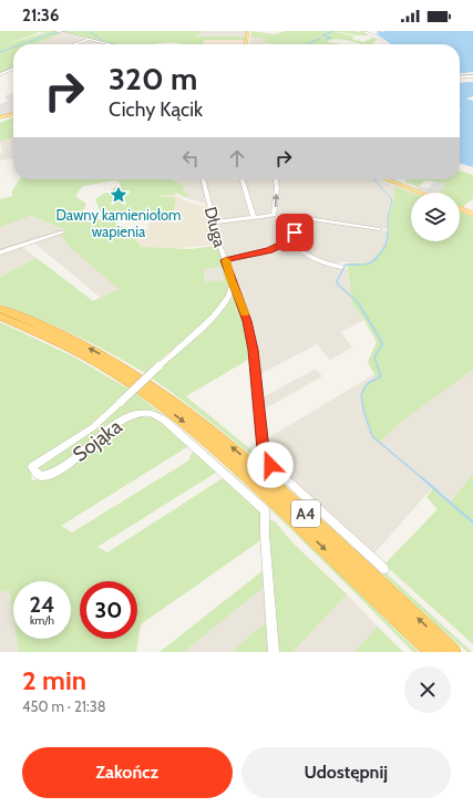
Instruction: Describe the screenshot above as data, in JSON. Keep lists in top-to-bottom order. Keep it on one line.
{"streets":{"highway":["A4"],"street":["Długa","Sojąka"]},"crossings":[["Długa","Sojąka"]],"places":{"place":["Dawny kamieniołom wapienia"]},"page":{"status":"21:36","turn":["320 m","Cichy Kącik"],"speed":"24 km/h","limit":"30","heading":["2 min","450 m · 21:38"],"buttons":["Zakończ","Udostępnij"]}}
